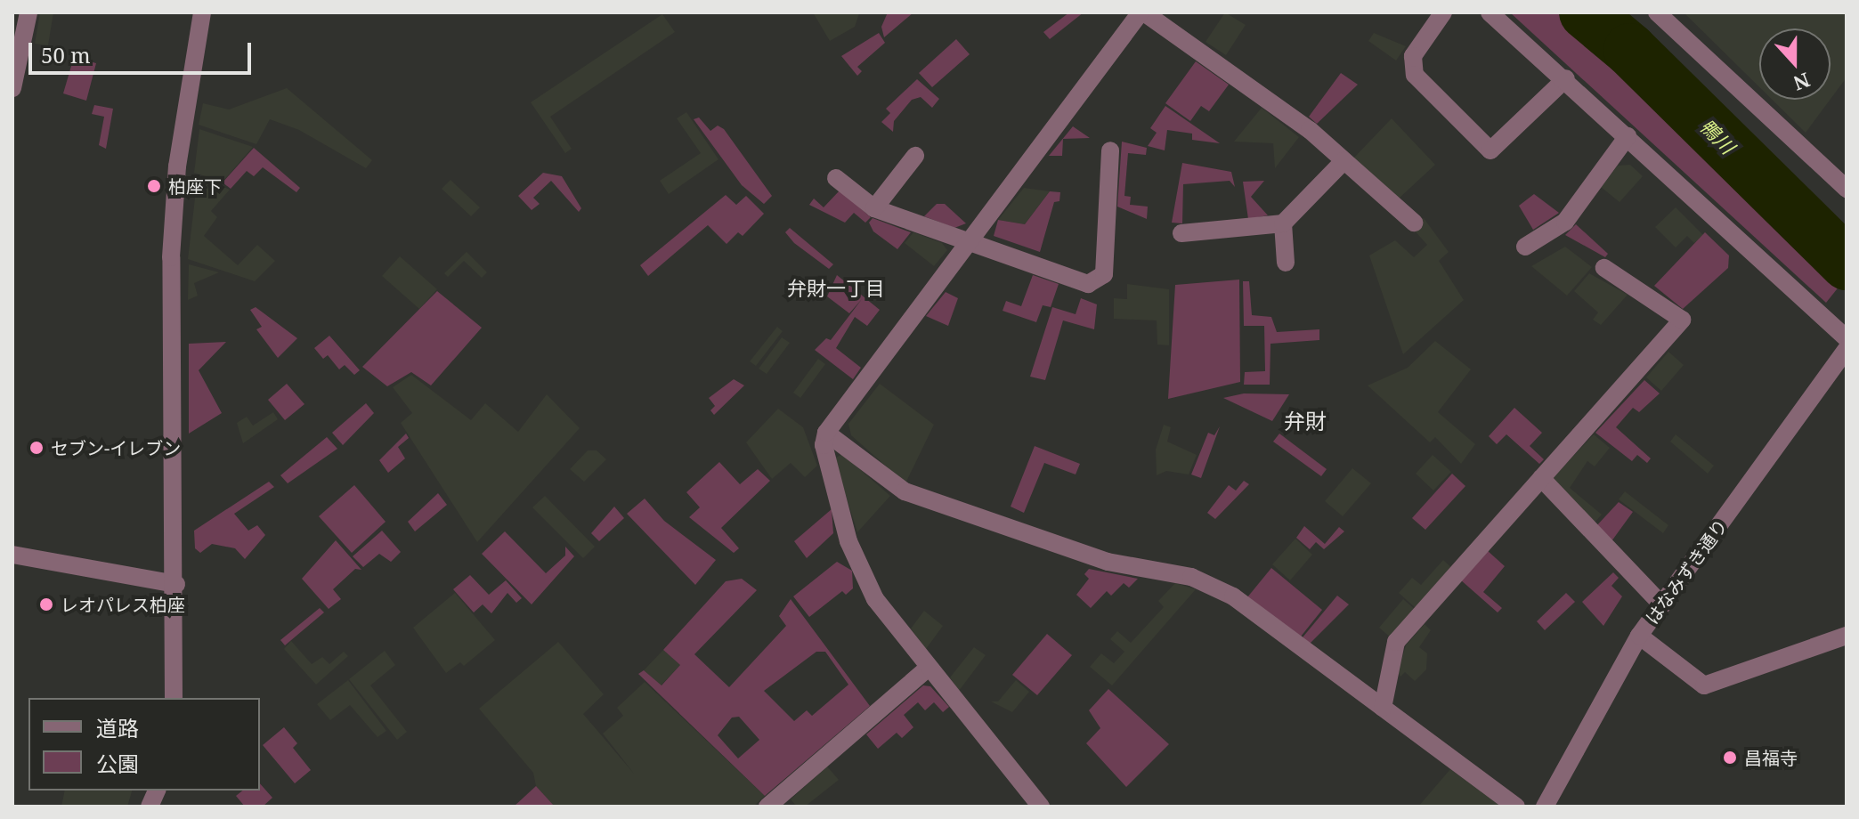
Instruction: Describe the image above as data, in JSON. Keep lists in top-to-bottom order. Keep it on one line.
{"streets":{"street":["はなみずき通り"]},"districts":["弁財一丁目","弁財"],"water":["鴨川"],"places":["柏座下","セブン-イレブン","レオパレス柏座","昌福寺"],"legend":["道路","公園"],"scale_bar":"50 m","north":"bottom"}
